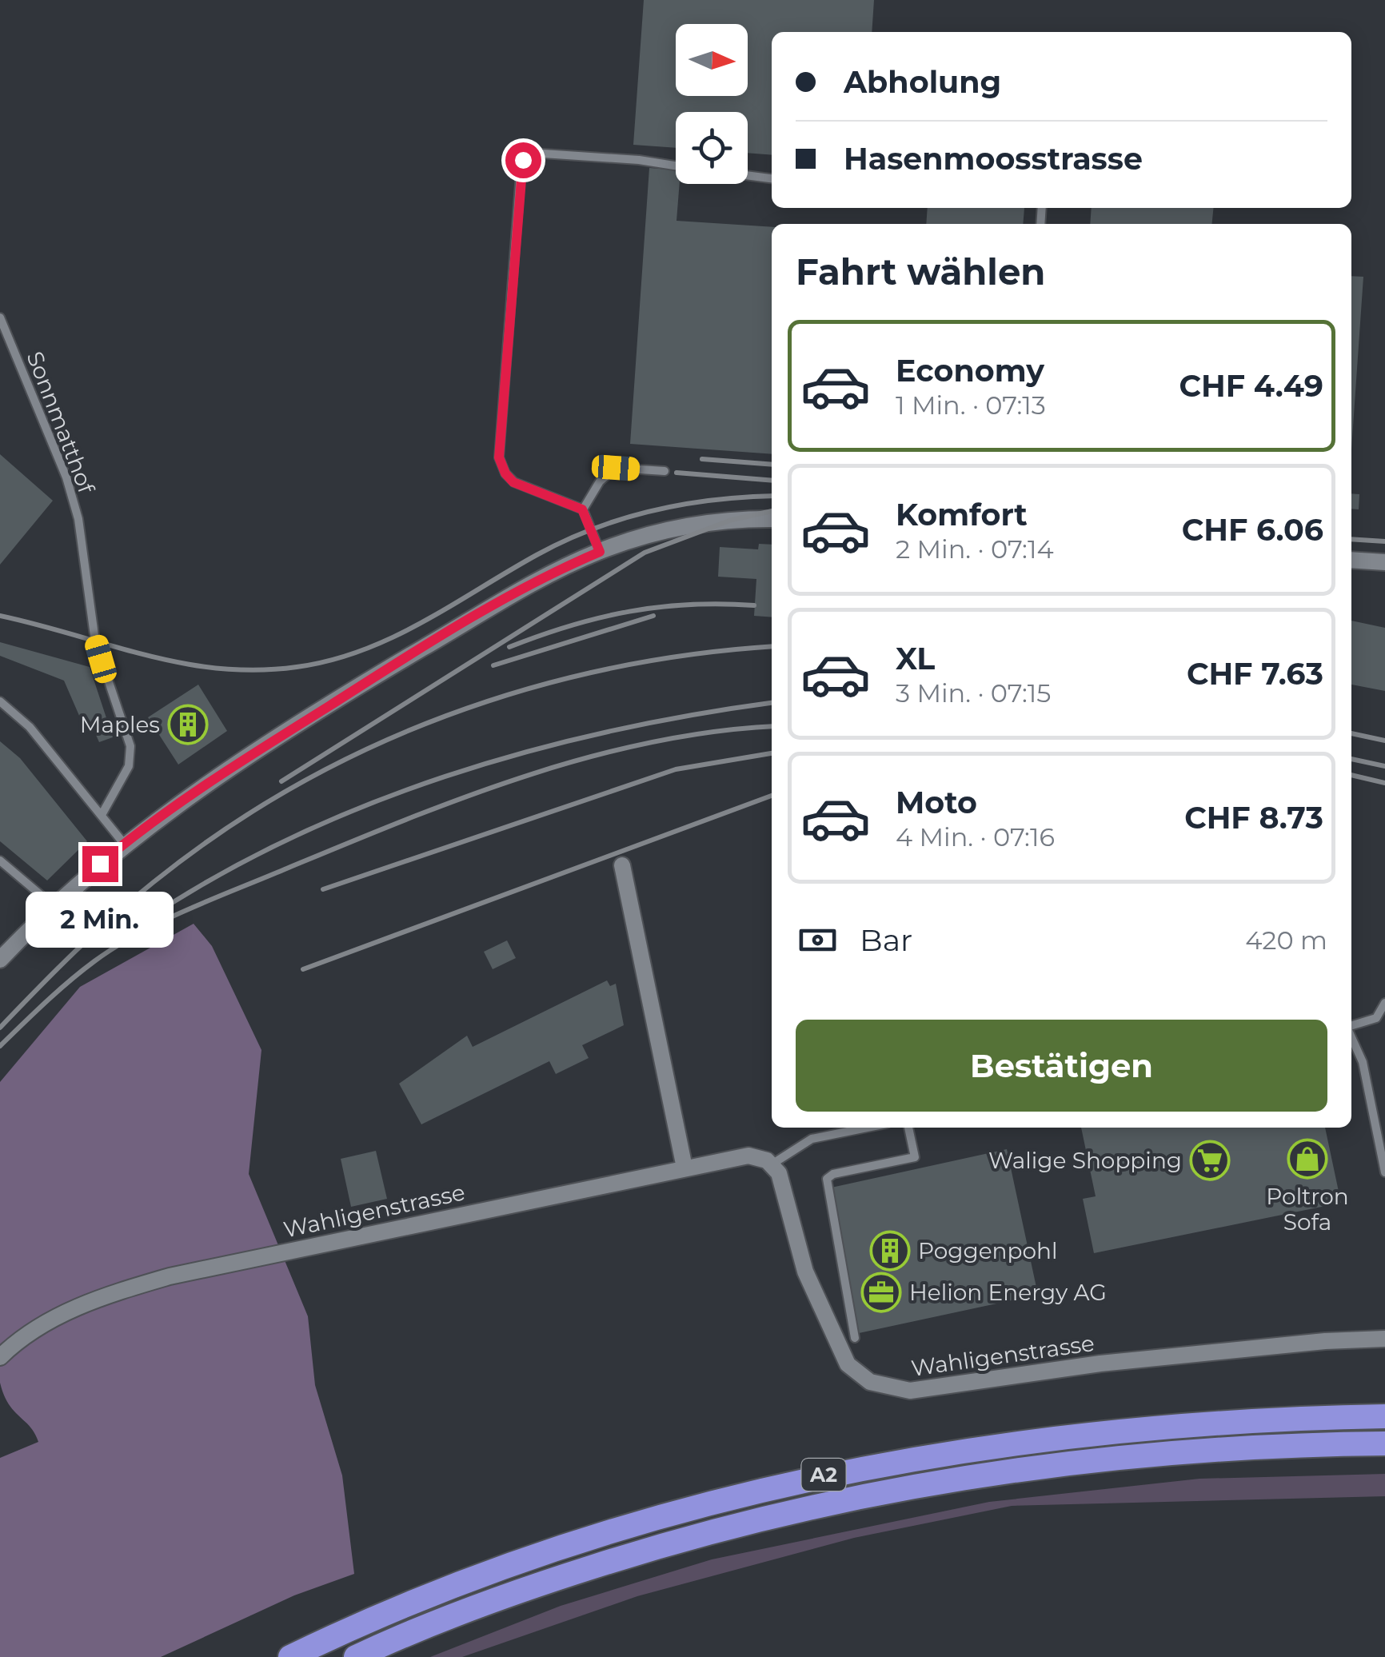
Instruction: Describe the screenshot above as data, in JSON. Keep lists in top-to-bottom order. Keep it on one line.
{"streets":{"highway":["A2"],"street":["Wahligenstrasse"],"lane":["Sonnmatthof"]},"places":{"building":["Maples","Poggenpohl"],"shop":["Poltron Sofa"],"supermarket":["Walige Shopping"],"office":["Helion Energy AG"]},"north":"right","page":{"banner":["Abholung","Hasenmoosstrasse"],"heading":"Fahrt wählen","list":[{"name":"Economy","note":"1 Min. · 07:13","value":"CHF 4.49"},{"name":"Komfort","note":"2 Min. · 07:14","value":"CHF 6.06"},{"name":"XL","note":"3 Min. · 07:15","value":"CHF 7.63"},{"name":"Moto","note":"4 Min. · 07:16","value":"CHF 8.73"}],"bubble":"2 Min.","pay":["Bar","420 m"],"buttons":"Bestätigen"}}
